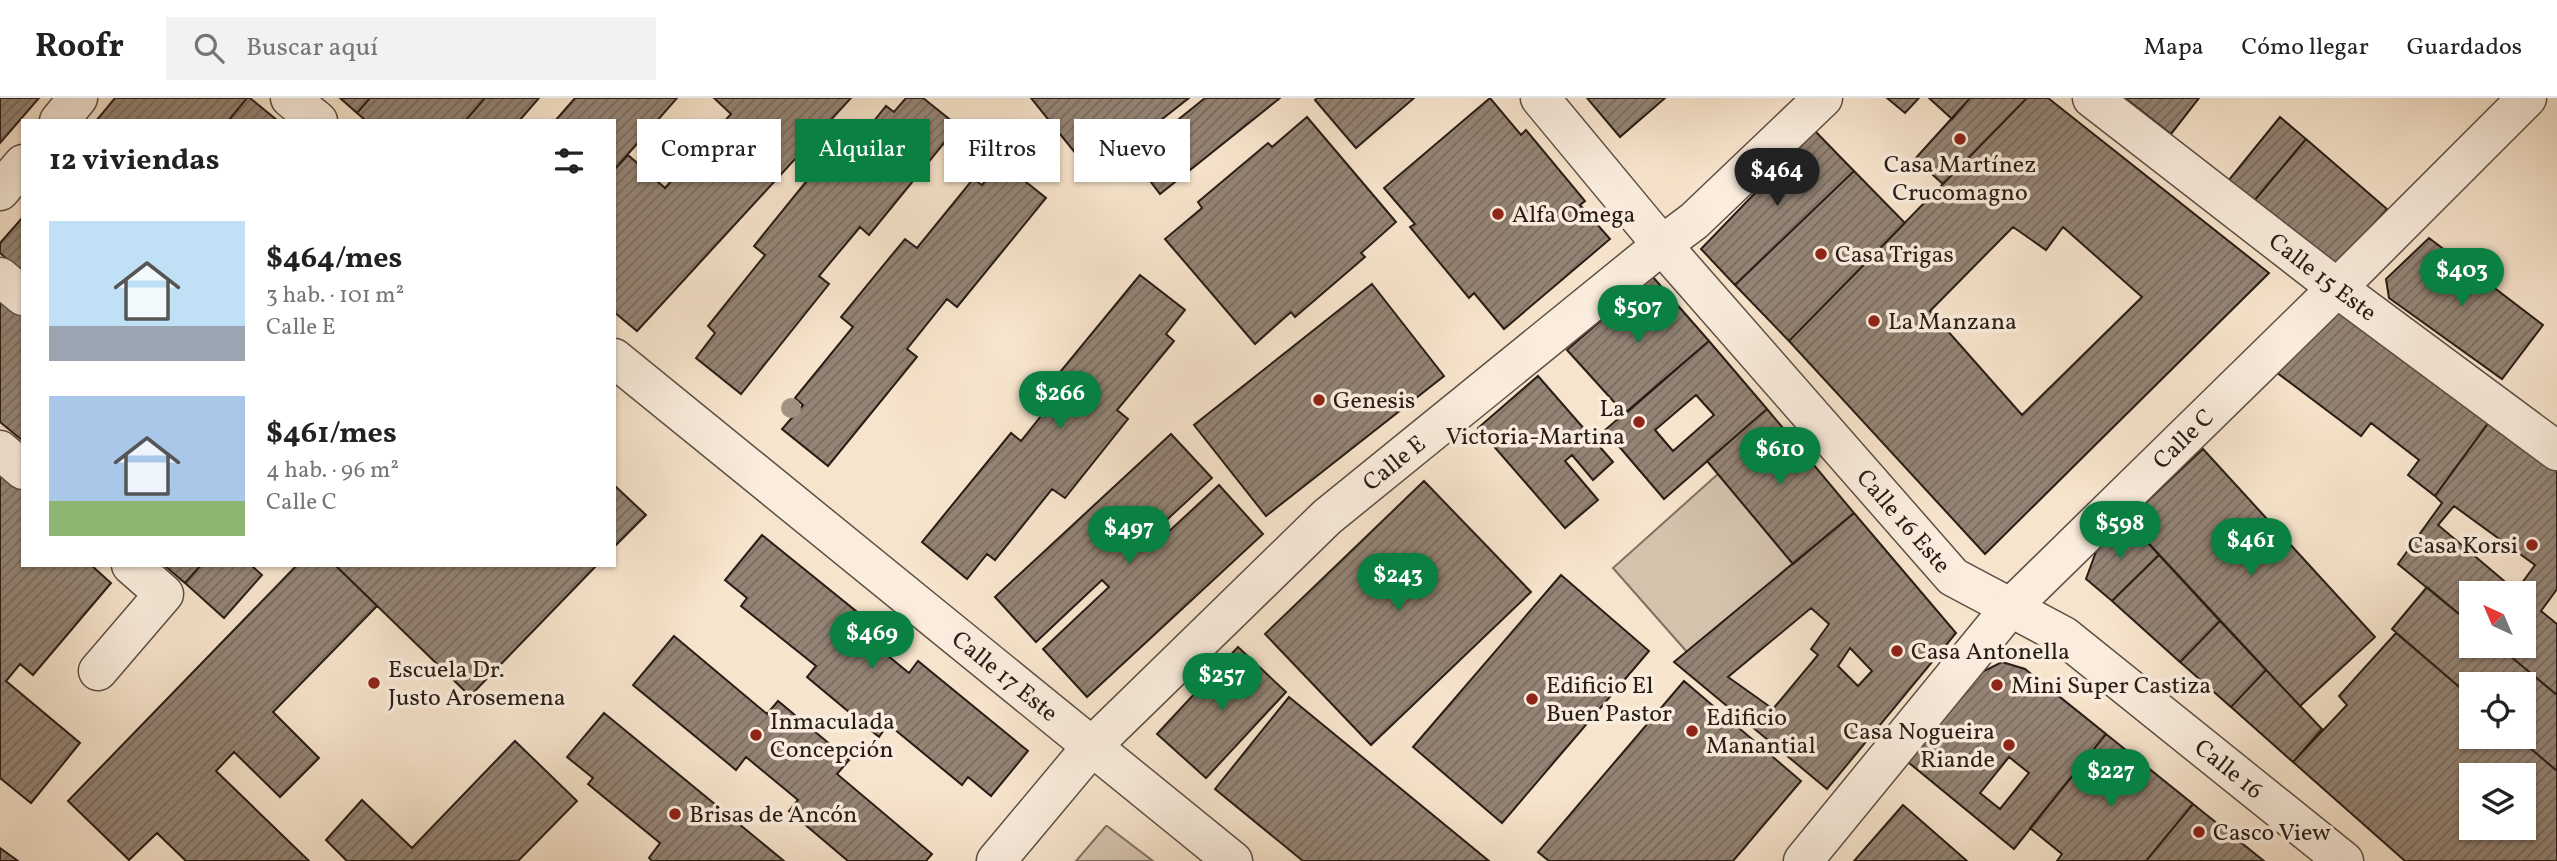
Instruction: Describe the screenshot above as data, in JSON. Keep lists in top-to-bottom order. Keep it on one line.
{"streets":{"street":["Calle 15 Este","Calle C","Calle E","Calle 16 Este","Calle 17 Este","Calle 16"]},"crossings":[["Calle 15 Este","Calle C"],["Calle C","Calle 16 Este"],["Calle C","Calle 16"],["Calle E","Calle 16 Este"],["Calle E","Calle 17 Este"],["Calle 16 Este","Calle 16"]],"places":["Casa Martínez Crucomagno","Alfa Omega","Casa Trigas","La Manzana","Genesis","La Victoria-Martina","Casa Korsi","Casa Antonella","Escuela Dr. Justo Arosemena","Mini Super Castiza","Edificio El Buen Pastor","Edificio Manantial","Inmaculada Concepción","Casa Nogueira Riande","Brisas de Ancón","Casco View"],"north":"top left","page":{"header":"Roofr","search":"Buscar aquí","nav":["Mapa","Cómo llegar","Guardados"],"chip":["Comprar","Alquilar","Filtros","Nuevo"],"heading":"12 viviendas","price":["$464","$403","$507","$266","$610","$598","$497","$461","$243","$469","$257","$227"],"list":[{"name":"$464/mes","note":"3 hab. · 101 m² · Calle E"},{"name":"$461/mes","note":"4 hab. · 96 m² · Calle C"}]}}
